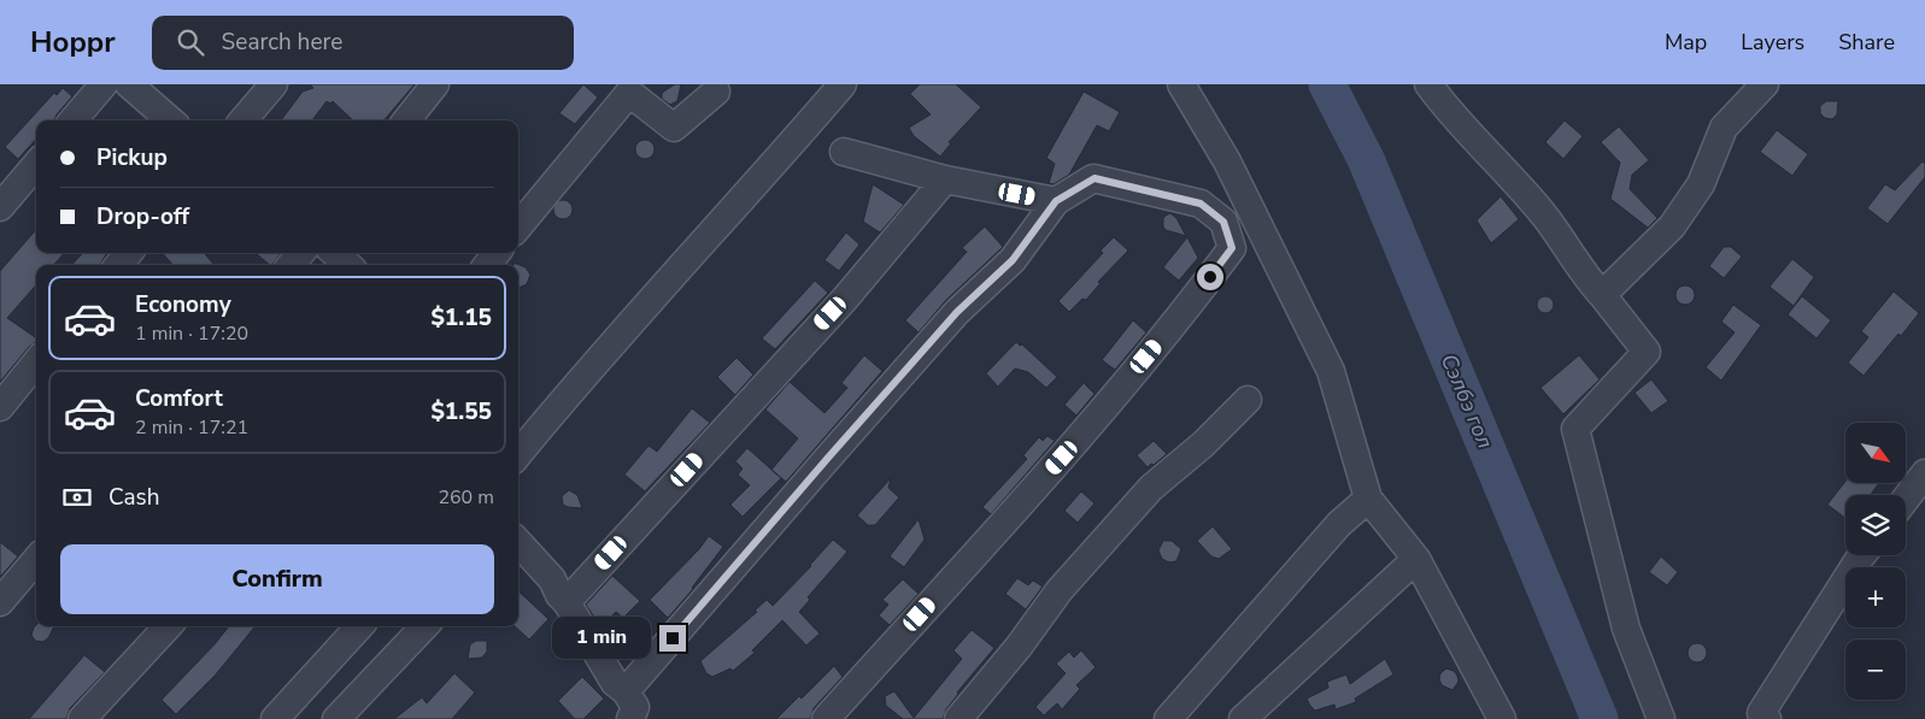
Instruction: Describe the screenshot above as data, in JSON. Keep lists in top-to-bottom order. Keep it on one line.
{"water":["Сэлбэ гол"],"north":"bottom right","page":{"header":"Hoppr","search":"Search here","nav":["Map","Layers","Share"],"banner":["Pickup","Drop-off"],"list":[{"name":"Economy","note":"1 min · 17:20","value":"$1.15"},{"name":"Comfort","note":"2 min · 17:21","value":"$1.55"}],"map_buttons":["+","−"],"pay":["Cash","260 m"],"buttons":"Confirm","bubble":"1 min"}}
